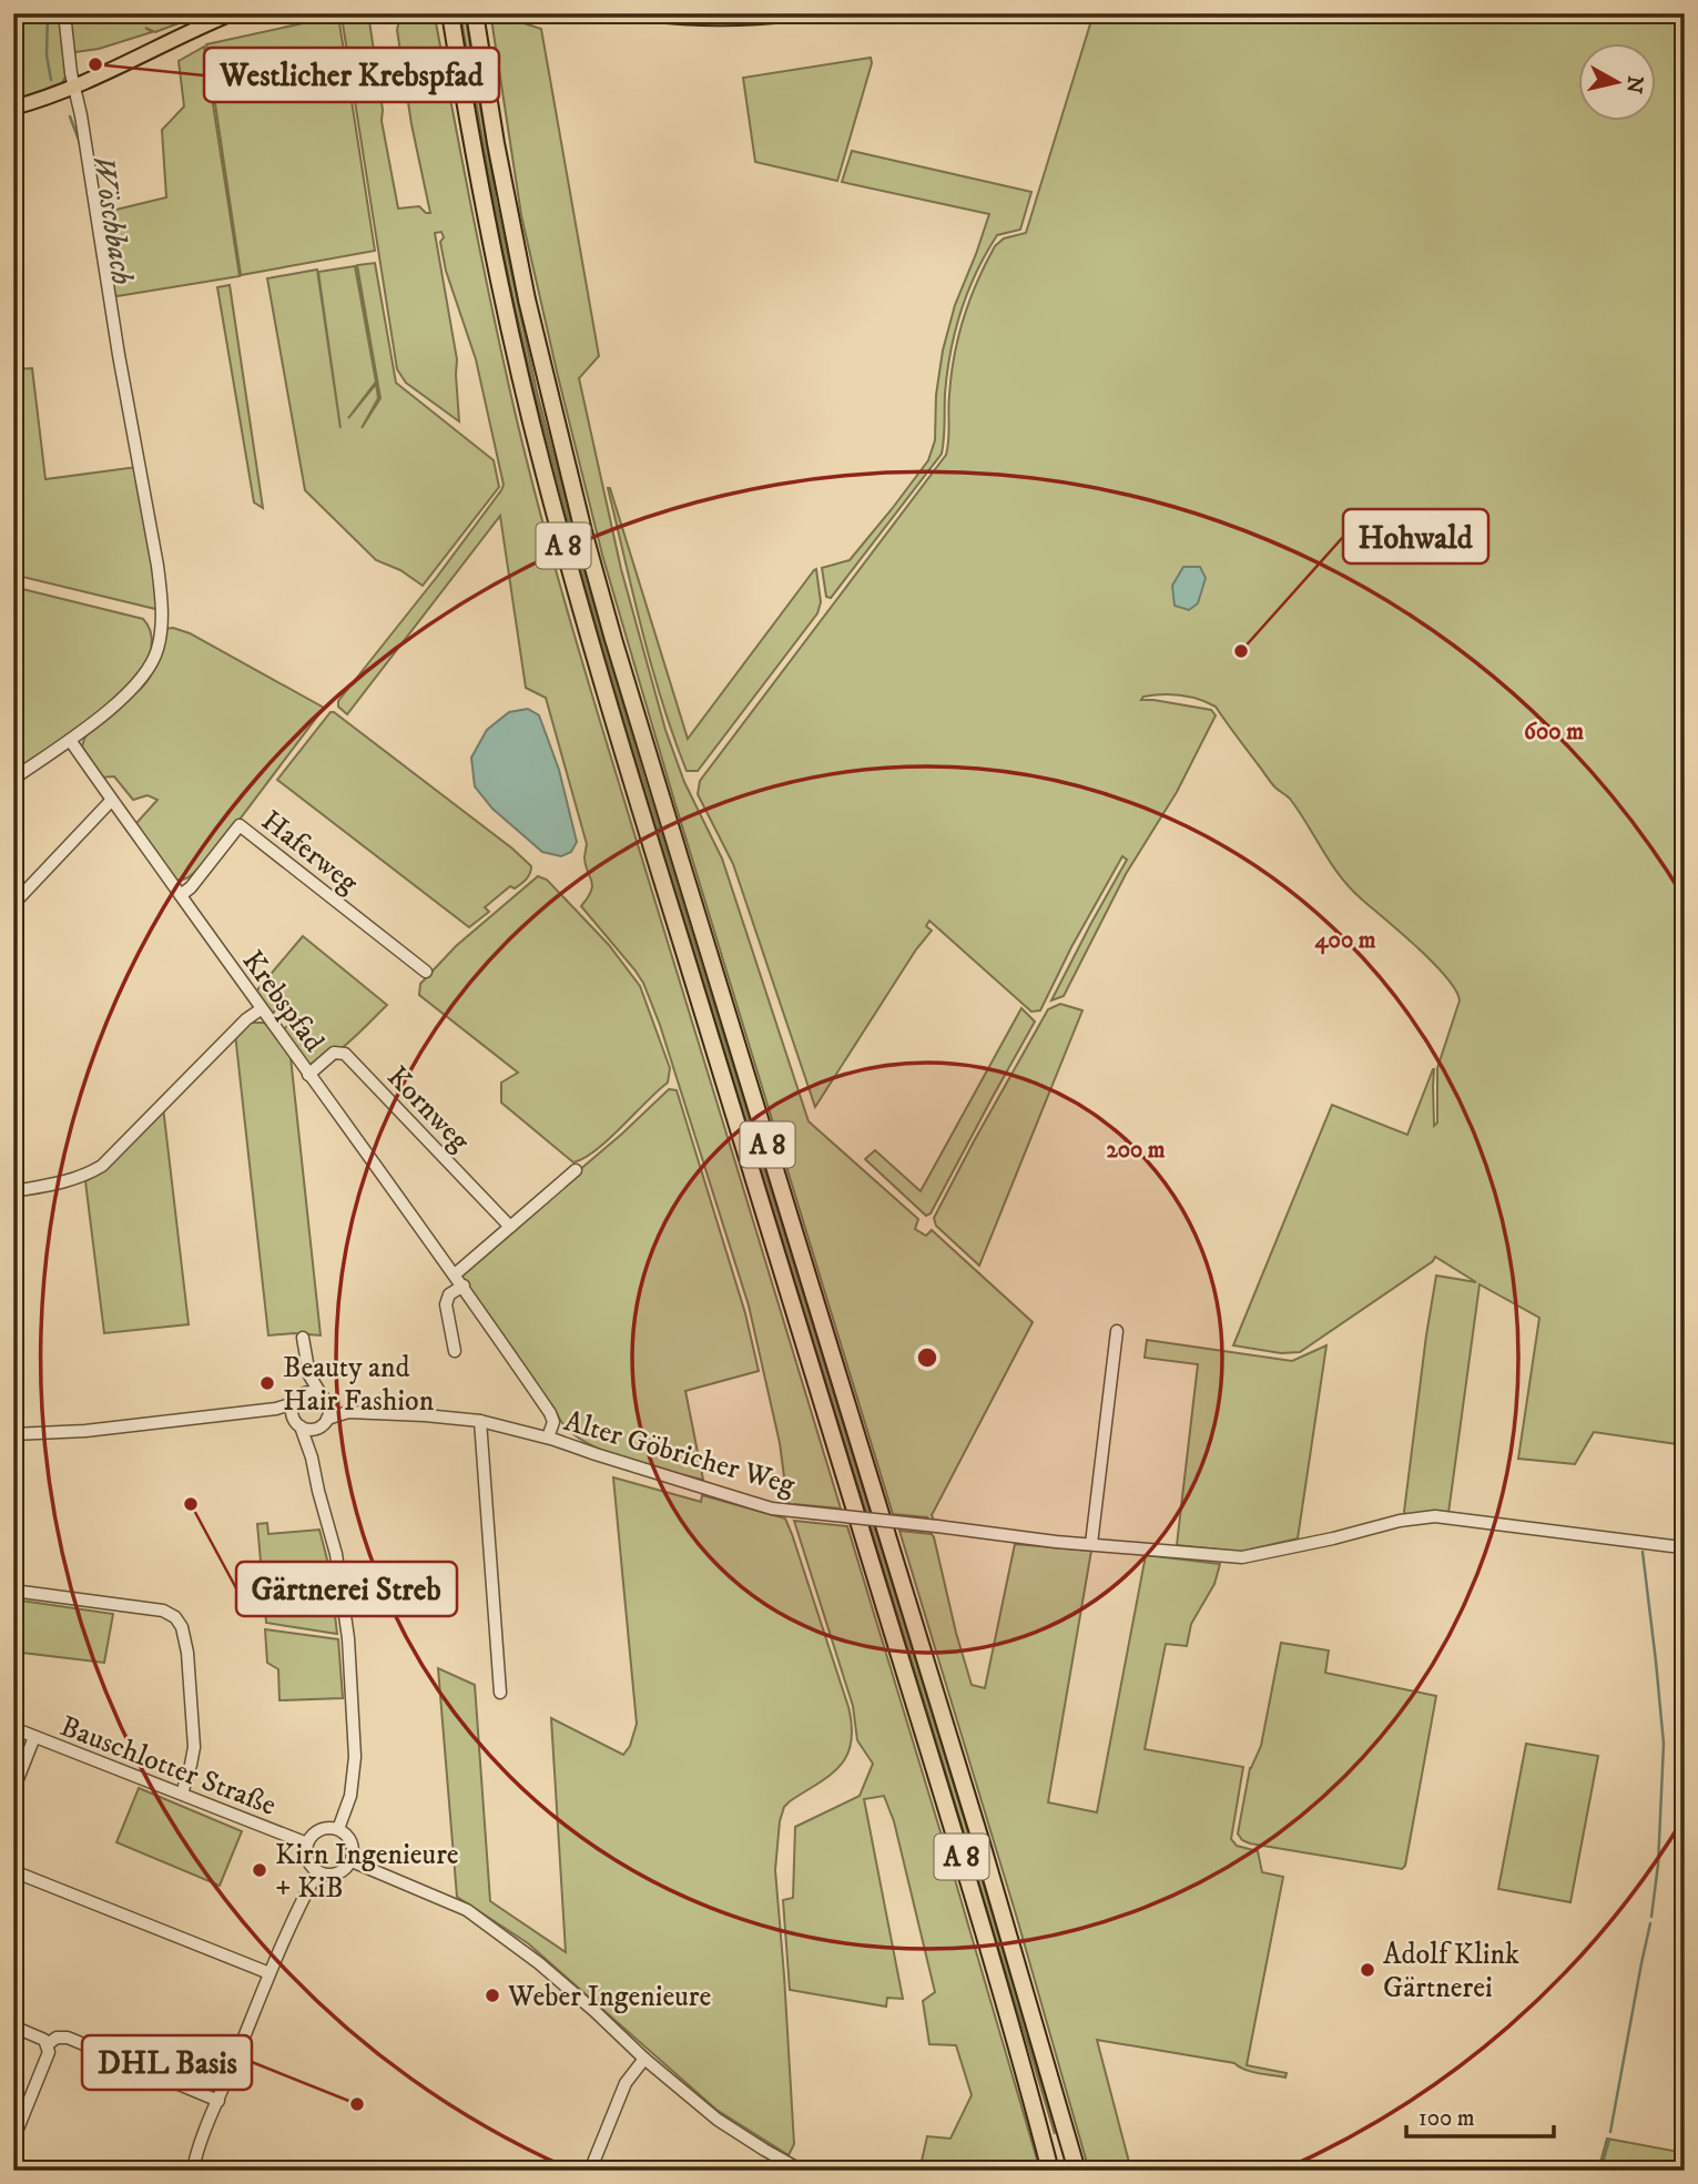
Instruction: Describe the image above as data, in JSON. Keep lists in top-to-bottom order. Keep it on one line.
{"streets":{"highway":["A 8"],"street":["Haferweg","Krebspfad","Kornweg","Alter Göbricher Weg","Bauschlotter Straße"]},"crossings":[["Haferweg","Krebspfad"],["Krebspfad","Kornweg"],["Krebspfad","Alter Göbricher Weg"]],"water":["Wöschbach"],"places":["Westlicher Krebspfad","Hohwald","Beauty and Hair Fashion","Gärtnerei Streb","Kirn Ingenieure + KiB","Adolf Klink Gärtnerei","Weber Ingenieure","DHL Basis"],"scale_bar":"100 m","north":"right","rings":["600 m","400 m","200 m"]}
